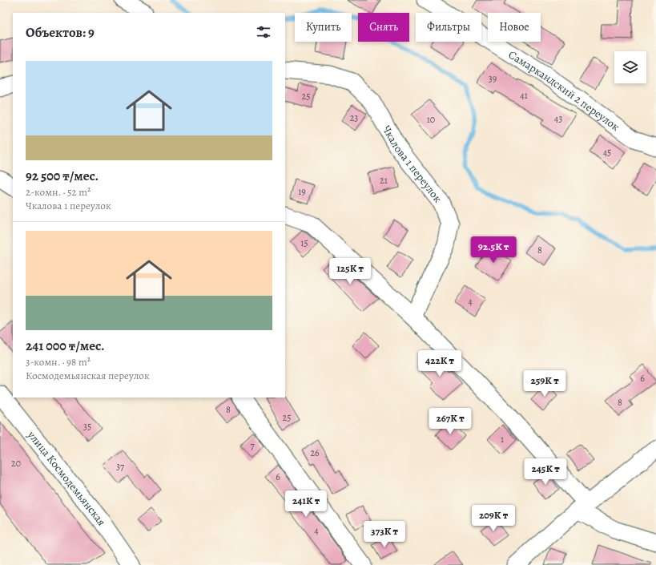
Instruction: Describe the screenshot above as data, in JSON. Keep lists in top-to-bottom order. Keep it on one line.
{"streets":{"street":["Самаркандский 2 переулок","Чкалова 1 переулок","улица Космодемьянская"]},"house_numbers":["39","41","25","23","43","10","45","21","19","15","8","4","6","8","8","25","35","1","7","26","20","37","6","4"],"page":{"chip":["Купить","Снять","Фильтры","Новое"],"heading":"Объектов: 9","list":[{"name":"92 500 ₸/мес.","note":"2-комн. · 52 m² · Чкалова 1 переулок"},{"name":"241 000 ₸/мес.","note":"3-комн. · 98 m² · Космодемьянская переулок"}],"price":["92.5K ₸","125K ₸","422K ₸","259K ₸","267K ₸","245K ₸","241K ₸","209K ₸","373K ₸"]}}
